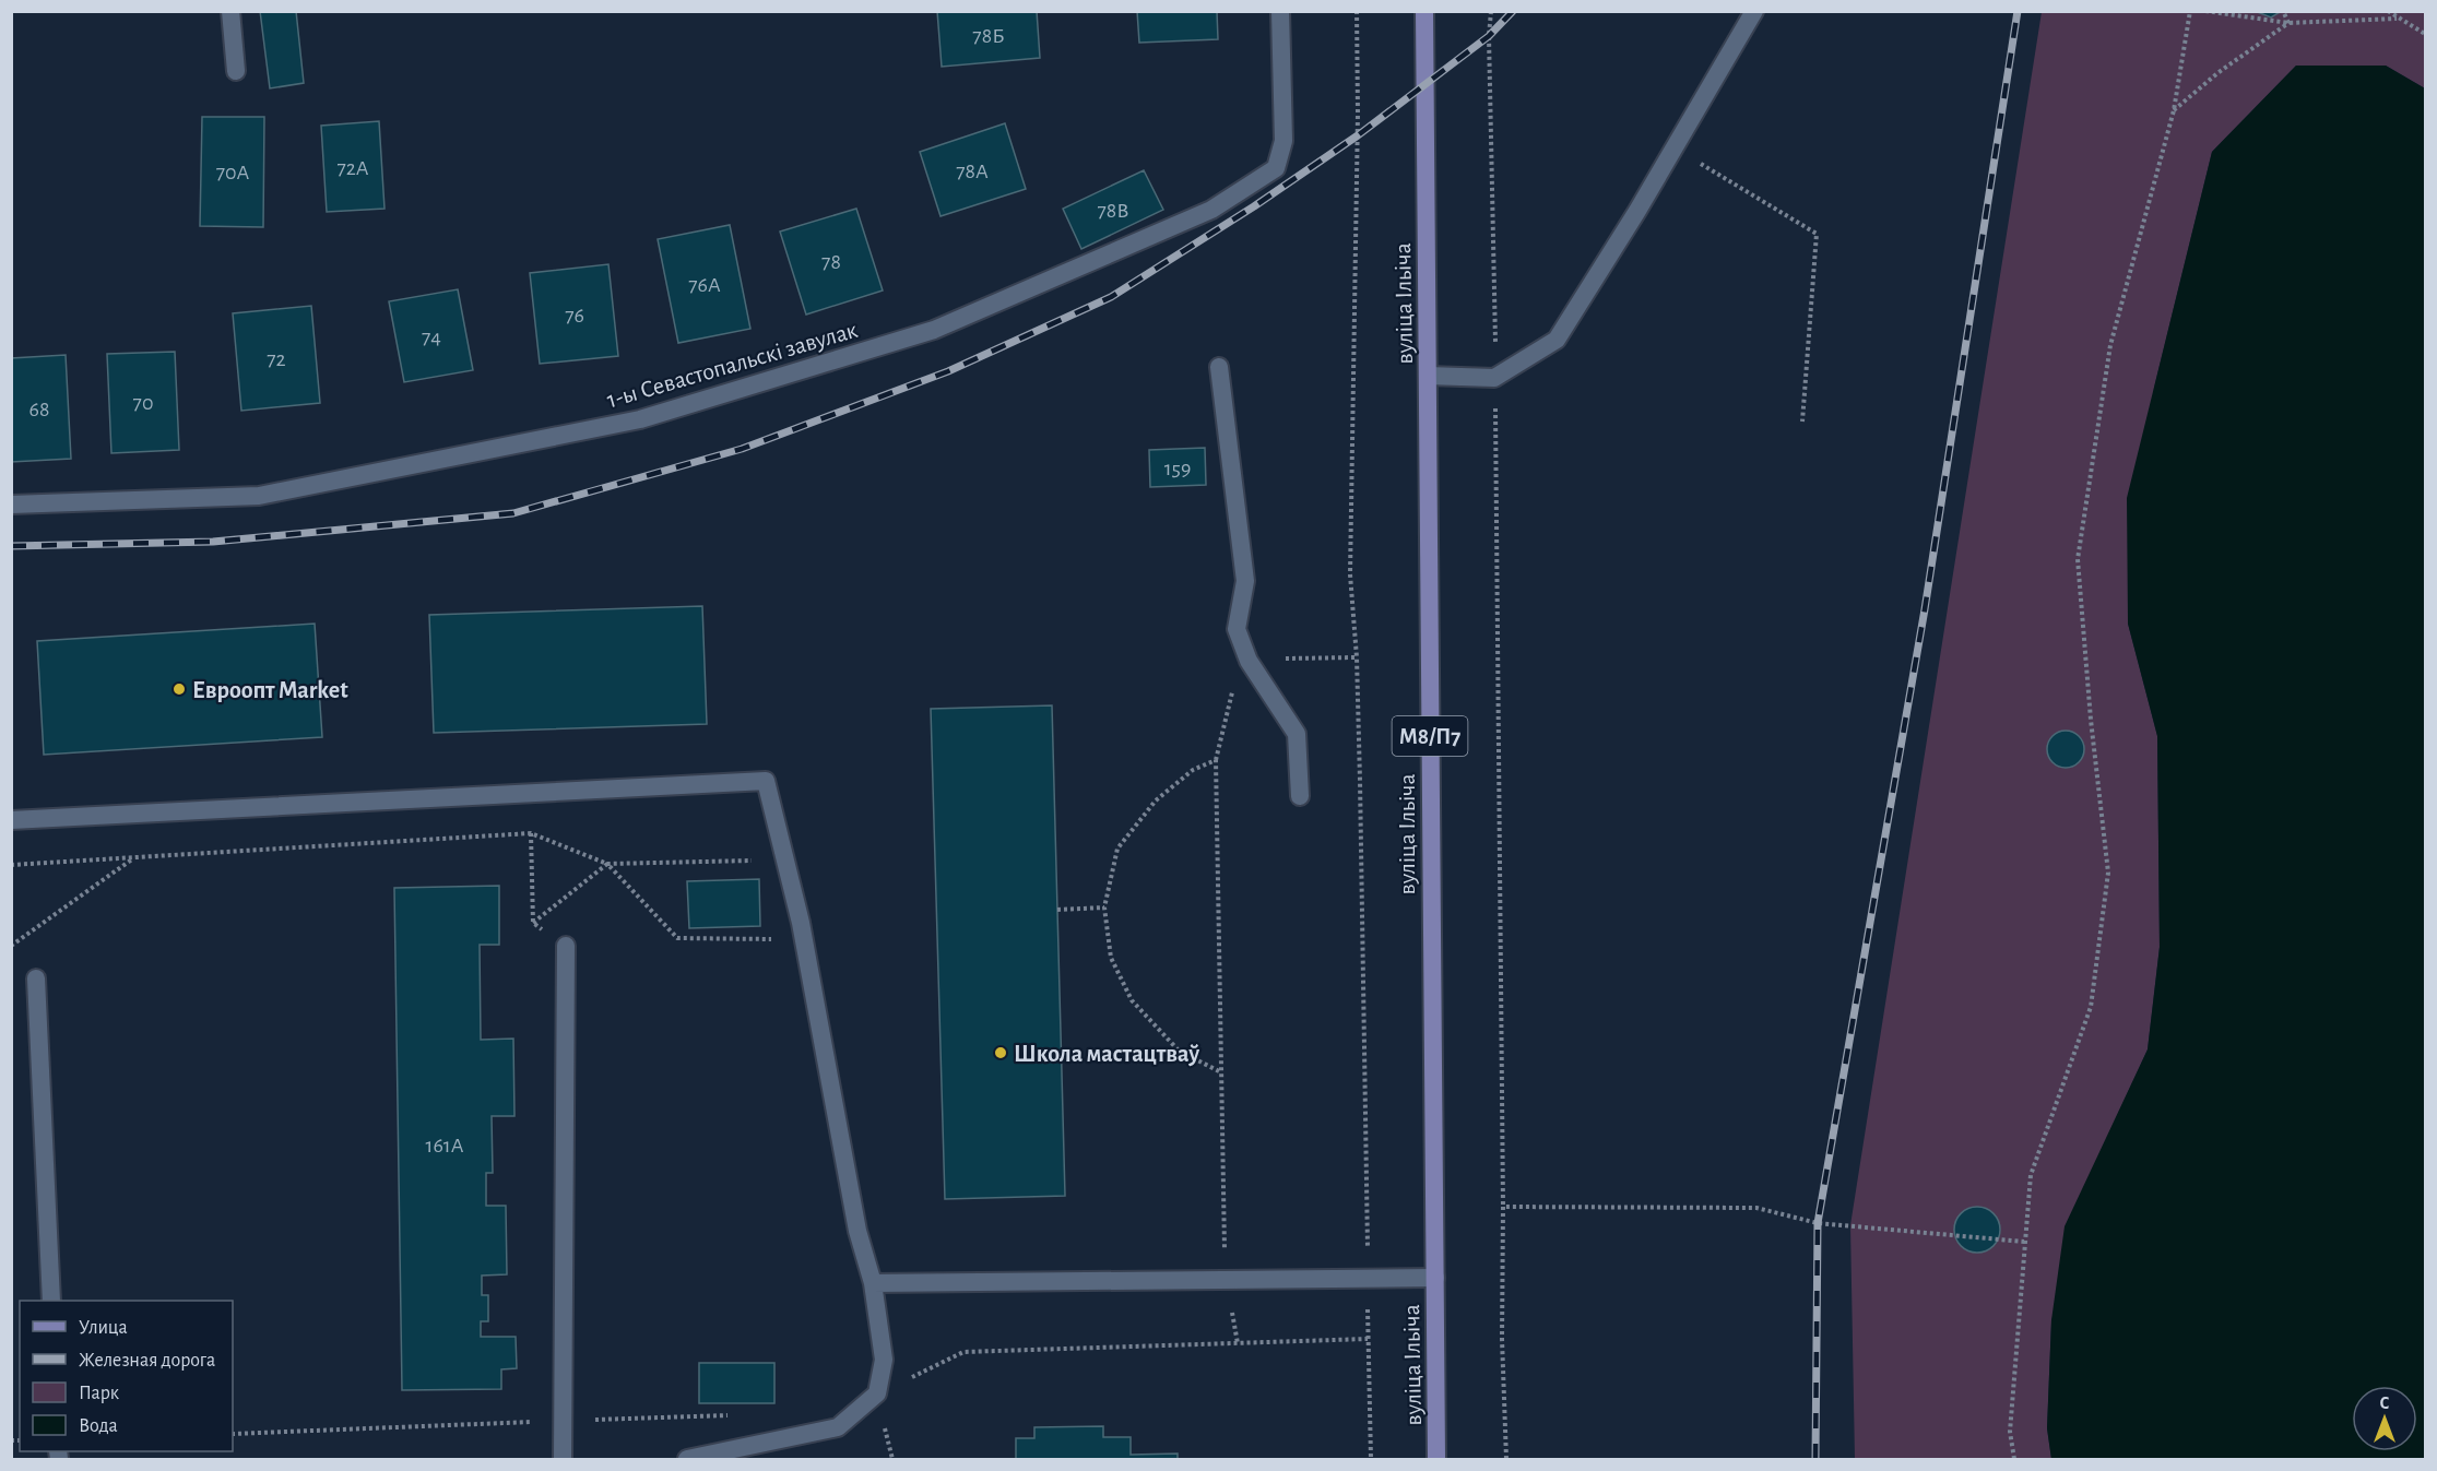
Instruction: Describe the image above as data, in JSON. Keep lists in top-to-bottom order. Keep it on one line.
{"streets":{"main road":["вуліца Ільіча","М8/П7"],"street":["1-ы Севастопальскі завулак"]},"places":["Евроопт Market","Школа мастацтваў"],"house_numbers":["78Б","72А","78А","70А","78В","78","76А","76","74","72","70","68","159","161А"],"legend":["Улица","Железная дорога","Парк","Вода"],"north":"top"}
